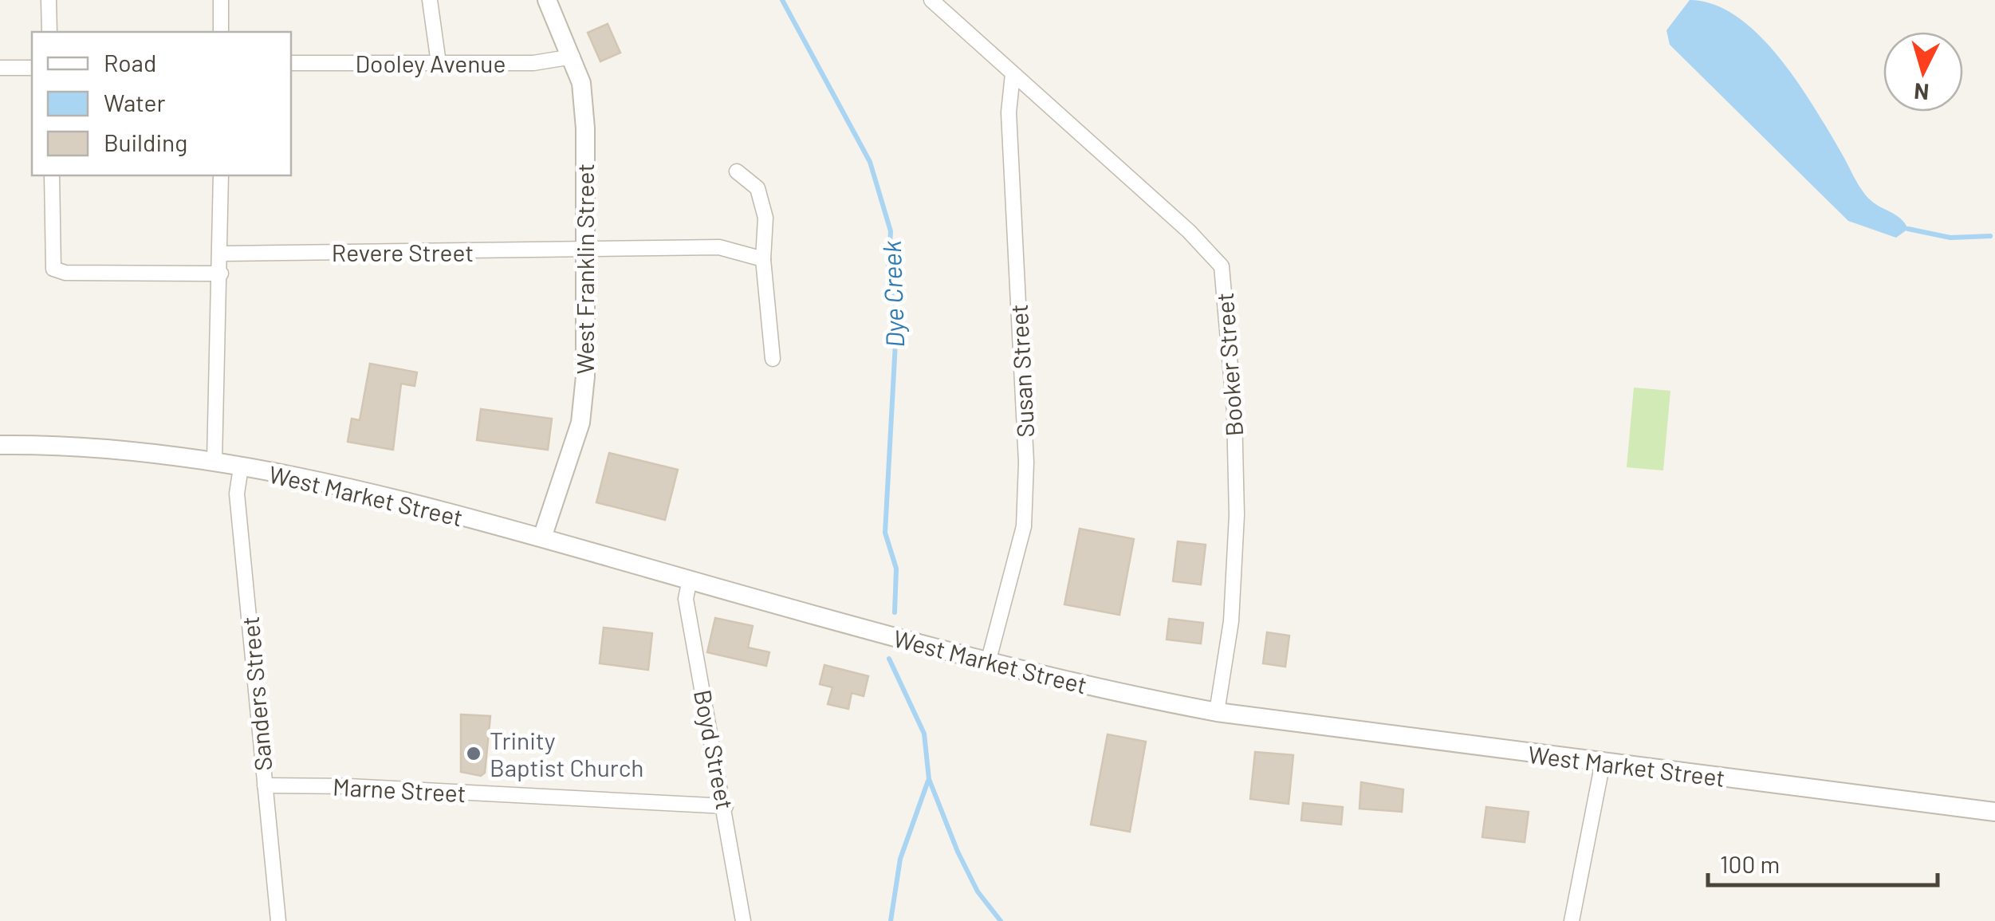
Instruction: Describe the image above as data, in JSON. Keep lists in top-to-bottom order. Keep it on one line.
{"streets":{"street":["Dooley Avenue","Revere Street","West Franklin Street","Booker Street","Susan Street","West Market Street","Sanders Street","Boyd Street","Marne Street"]},"crossings":[["Dooley Avenue","West Franklin Street"],["Revere Street","West Franklin Street"],["West Franklin Street","West Market Street"],["Booker Street","Susan Street"],["Booker Street","West Market Street"],["Susan Street","West Market Street"],["West Market Street","Sanders Street"],["West Market Street","Boyd Street"],["Sanders Street","Marne Street"],["Boyd Street","Marne Street"]],"water":["Dye Creek"],"places":["Trinity Baptist Church"],"legend":["Road","Water","Building"],"scale_bar":"100 m","north":"bottom"}
